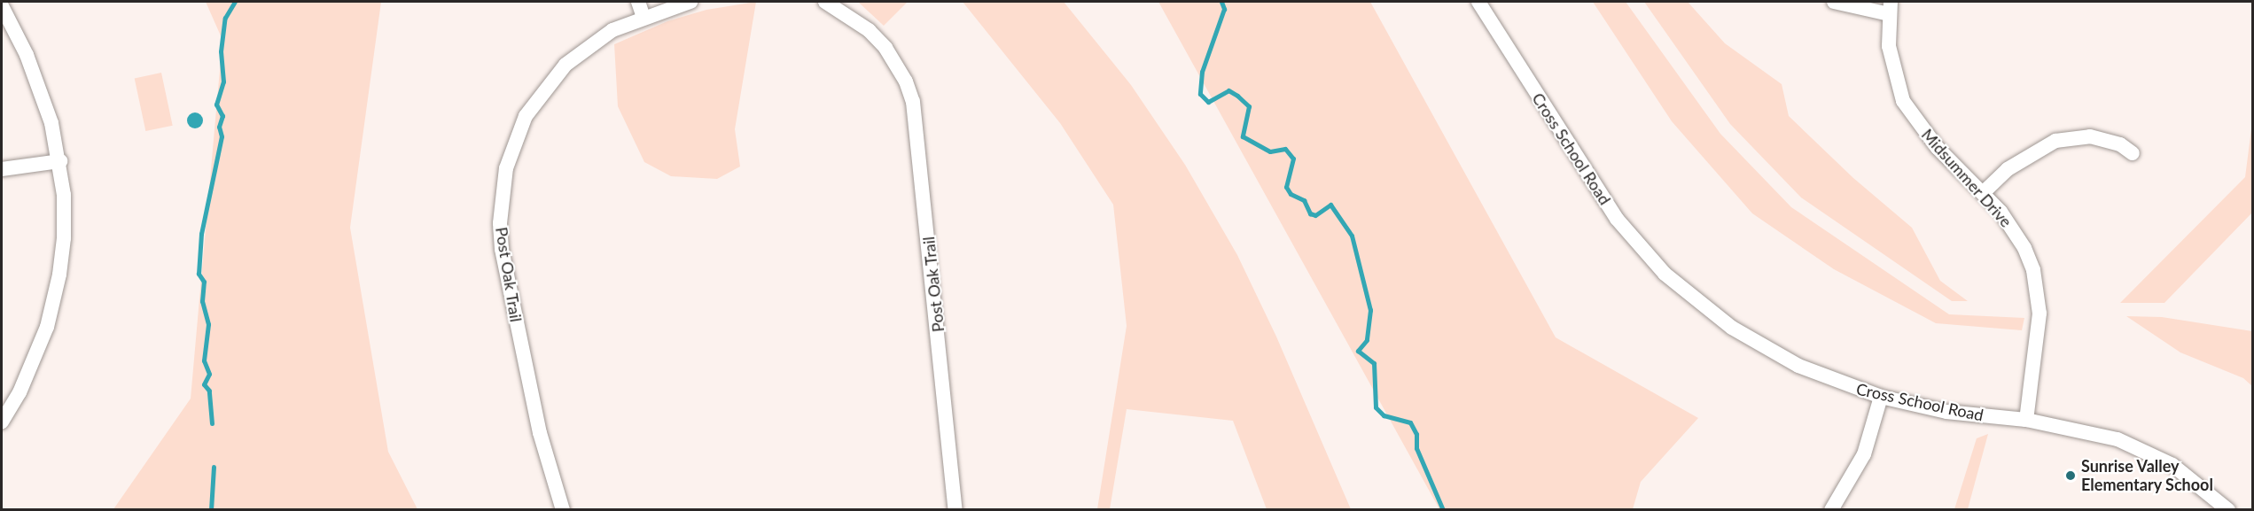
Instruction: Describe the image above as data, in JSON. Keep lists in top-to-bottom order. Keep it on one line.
{"streets":{"street":["Cross School Road","Midsummer Drive","Post Oak Trail"]},"crossings":[["Cross School Road","Midsummer Drive"]],"places":["Sunrise Valley Elementary School"]}
